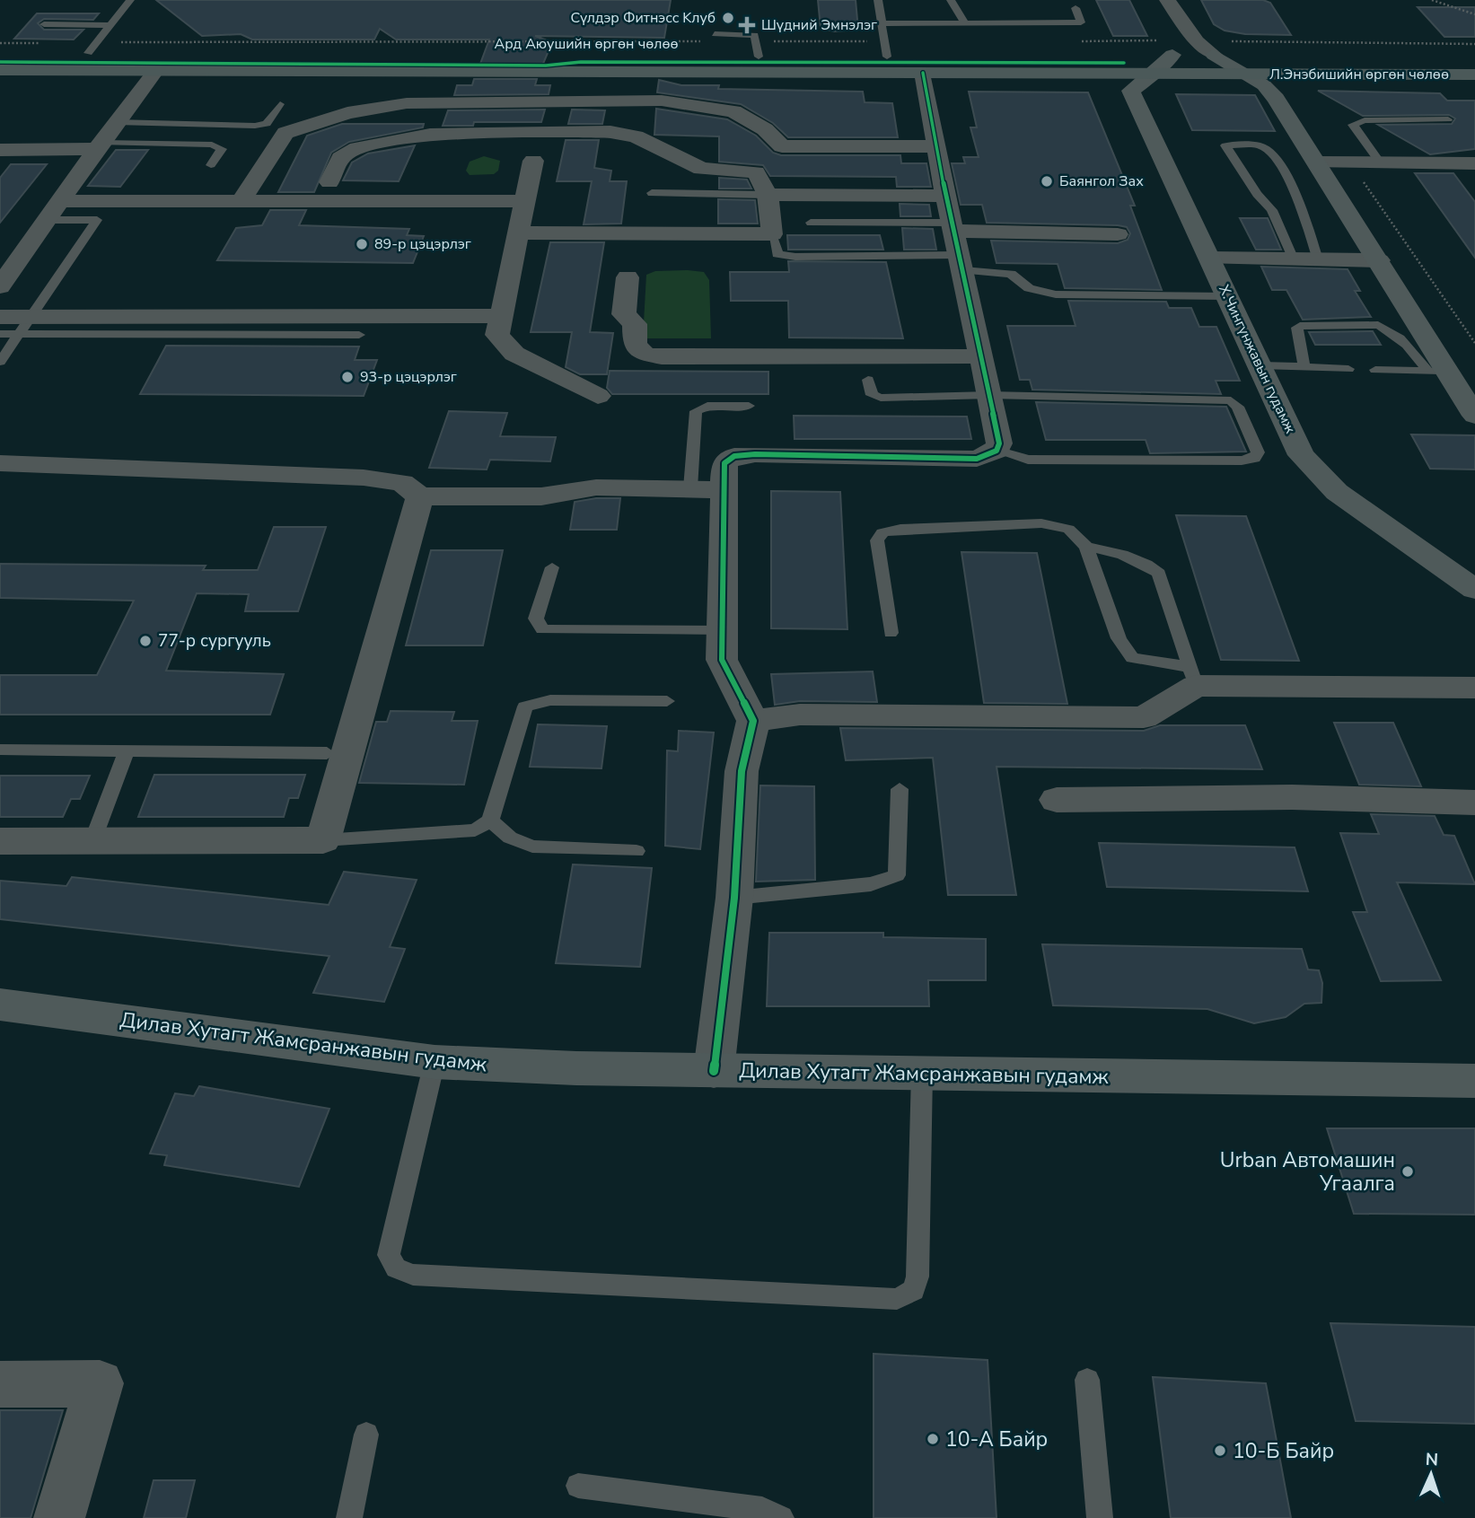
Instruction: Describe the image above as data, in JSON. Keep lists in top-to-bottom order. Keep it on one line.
{"streets":{"main road":["Ард Аюушийн өргөн чөлөө","Л.Энэбишийн өргөн чөлөө","Х.Чингүнжавын гудамж","Дилав Хутагт Жамсранжавын гудамж"]},"crossings":[["Ард Аюушийн өргөн чөлөө","Л.Энэбишийн өргөн чөлөө"]],"places":{"other":["Сүлдэр Фитнэсс Kлуб","Баянгол Зах","89-р цэцэрлэг","93-р цэцэрлэг","77-р сургууль","Urban Автомашин Угаалга","10-A Байр","10-Б Байр"],"health":["Шүдний Эмнэлэг"]},"north":"top"}
